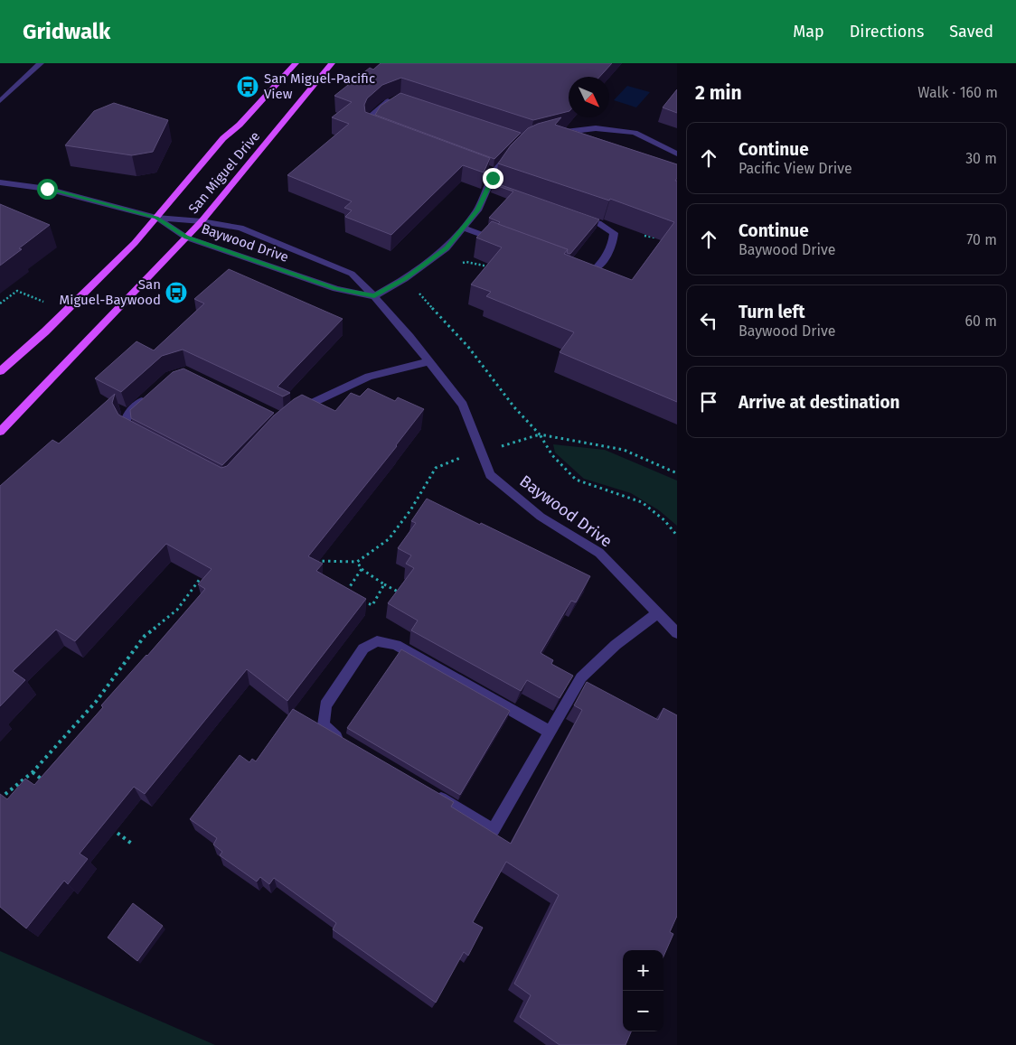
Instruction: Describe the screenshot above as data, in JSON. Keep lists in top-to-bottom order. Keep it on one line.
{"streets":{"main road":["San Miguel Drive"],"street":["Baywood Drive"]},"crossings":[["San Miguel Drive","Baywood Drive"]],"places":{"bus stop":["San Miguel-Pacific View","San Miguel-Baywood"]},"north":"bottom right","page":{"header":"Gridwalk","nav":["Map","Directions","Saved"],"heading":["2 min","Walk · 160 m"],"list":[["Continue","Pacific View Drive","30 m"],["Continue","Baywood Drive","70 m"],["Turn left","Baywood Drive","60 m"],"Arrive at destination"],"map_buttons":["+","−"]}}
